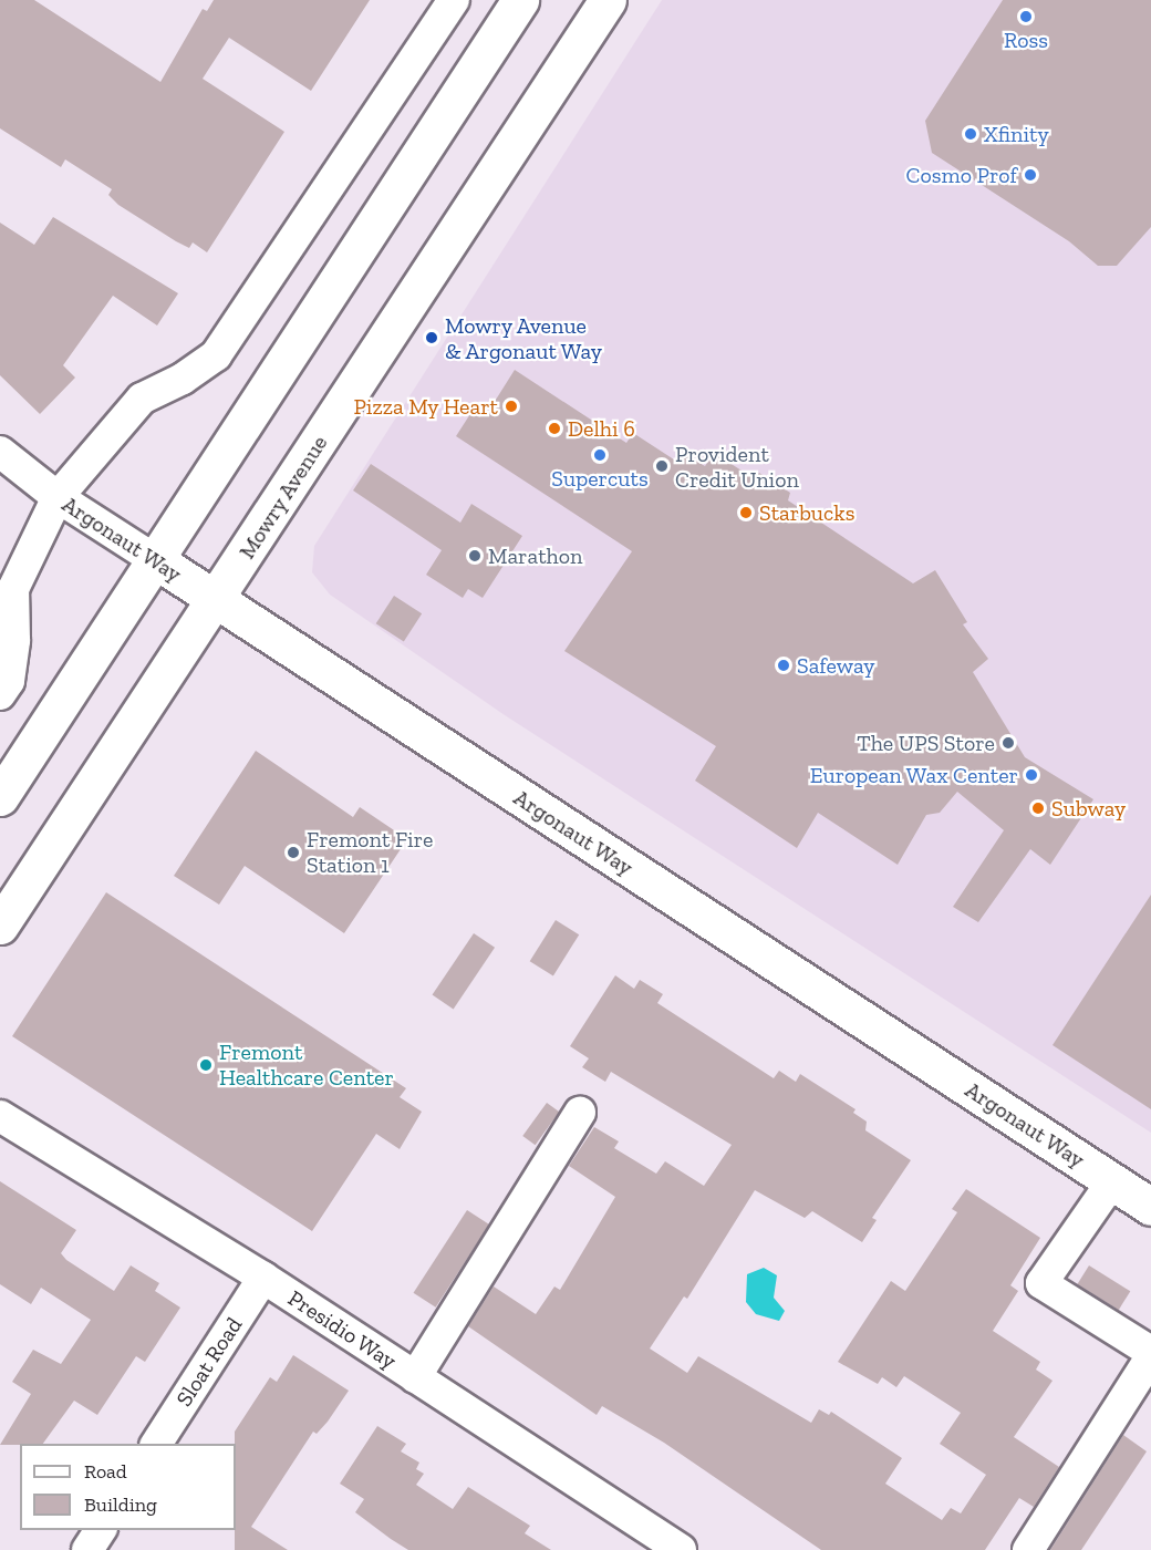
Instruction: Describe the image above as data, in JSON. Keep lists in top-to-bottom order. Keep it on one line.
{"streets":{"main road":["Mowry Avenue","Argonaut Way"],"street":["Presidio Way","Sloat Road"]},"crossings":[["Mowry Avenue","Argonaut Way"],["Presidio Way","Sloat Road"]],"places":["Ross","Xfinity","Cosmo Prof","Mowry Avenue & Argonaut Way","Pizza My Heart","Delhi 6","Supercuts","Provident Credit Union","Starbucks","Marathon","Safeway","The UPS Store","European Wax Center","Subway","Fremont Fire Station 1","Fremont Healthcare Center"],"legend":["Road","Building"]}
